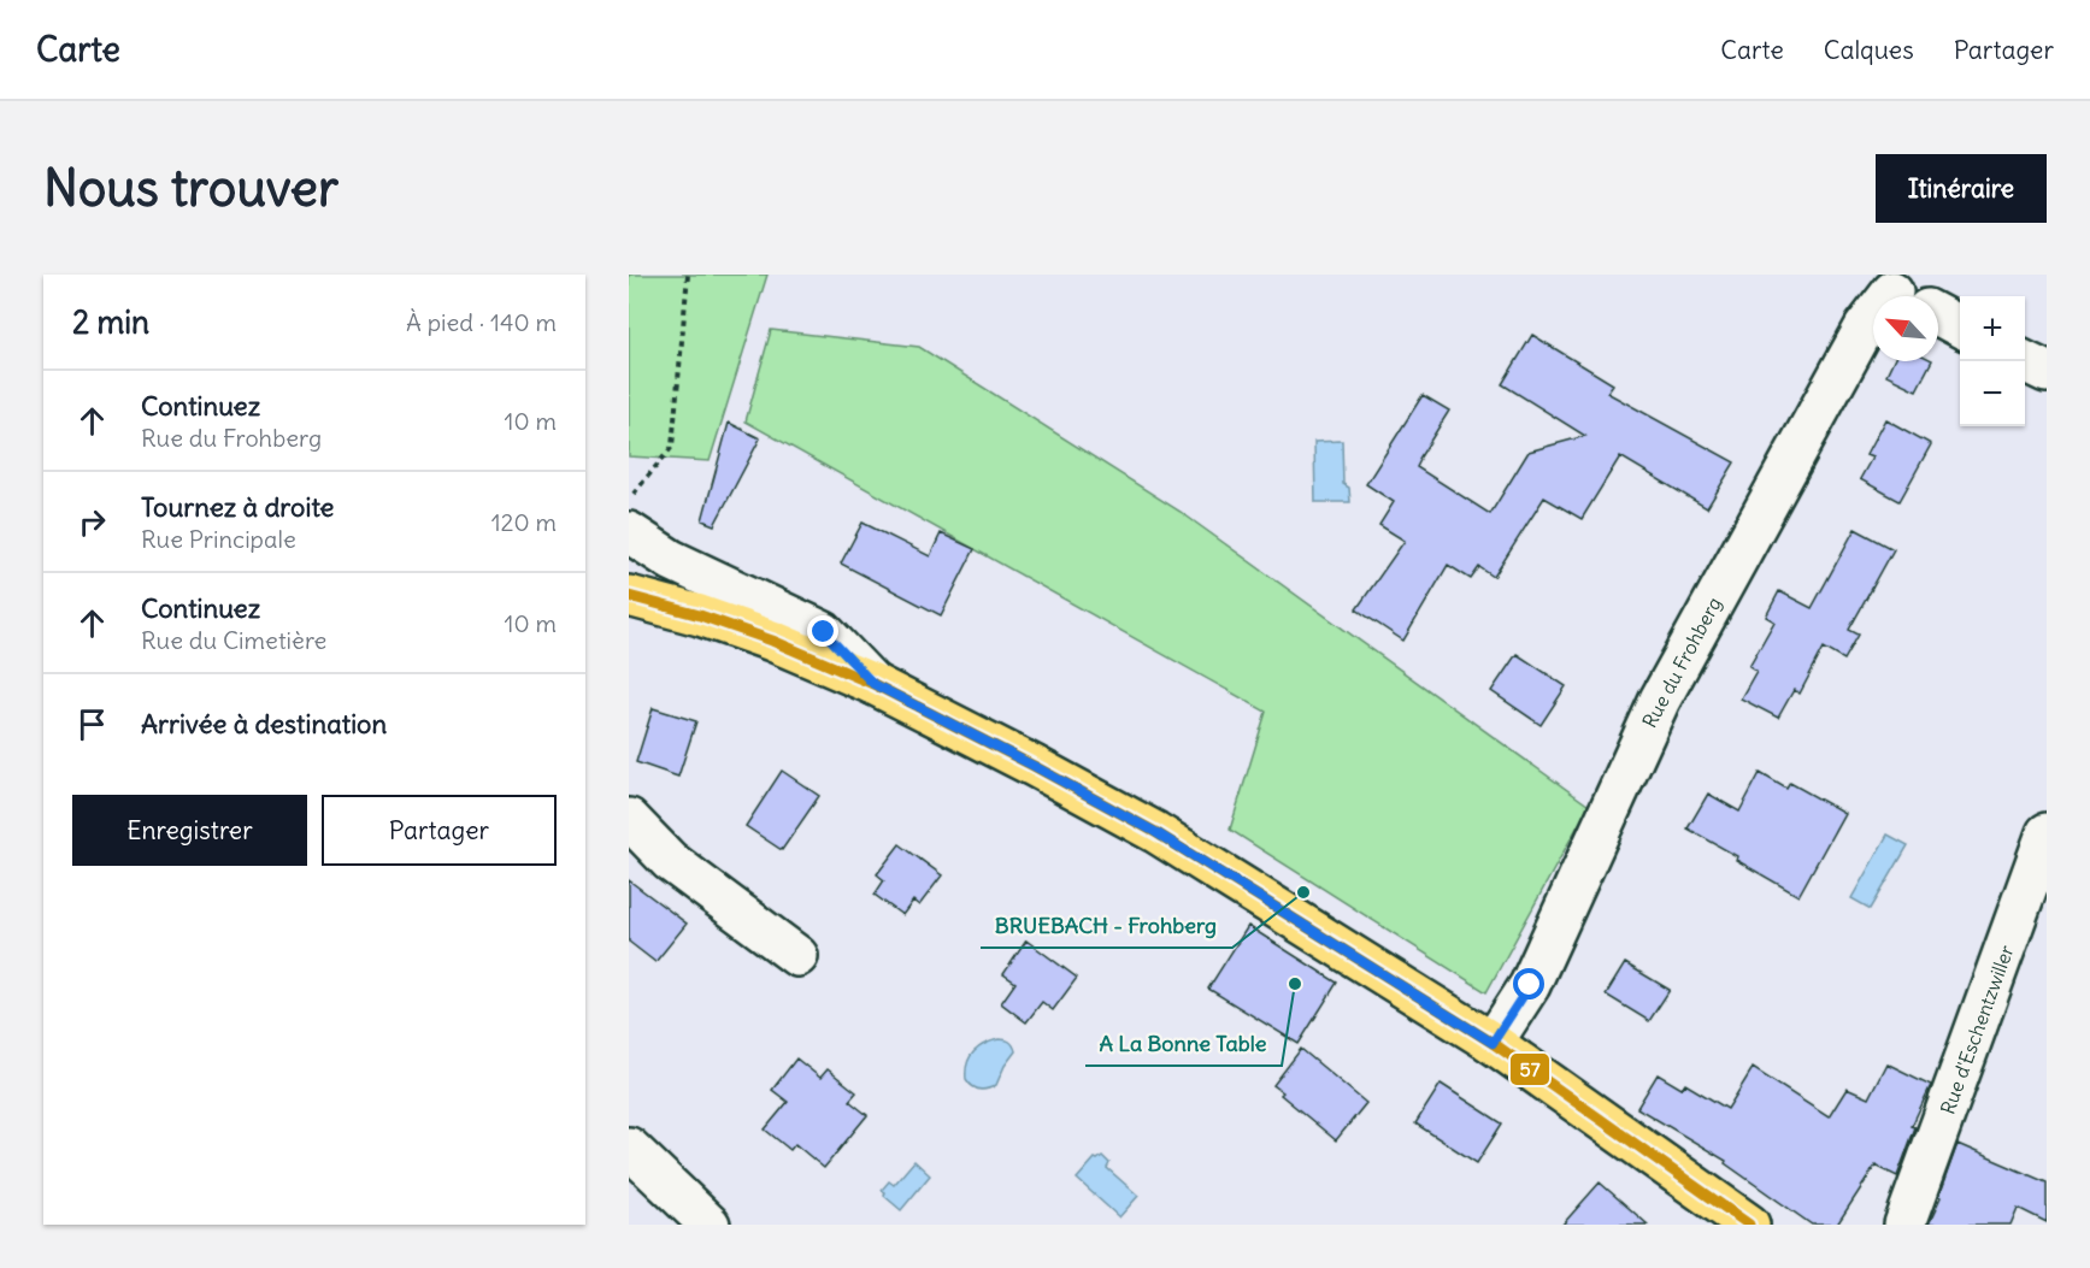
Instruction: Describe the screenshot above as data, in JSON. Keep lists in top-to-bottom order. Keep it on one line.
{"streets":{"street":["Rue du Frohberg","Rue d'Eschentzwiller"]},"places":["BRUEBACH - Frohberg","A La Bonne Table"],"lines":["transit line 57"],"north":"top left","page":{"header":"Carte","nav":["Carte","Calques","Partager"],"buttons":["Itinéraire",["Enregistrer","Partager"]],"title":"Nous trouver","heading":["2 min","À pied · 140 m"],"map_buttons":["+","−"],"list":[["Continuez","Rue du Frohberg","10 m"],["Tournez à droite","Rue Principale","120 m"],["Continuez","Rue du Cimetière","10 m"],"Arrivée à destination"]}}
